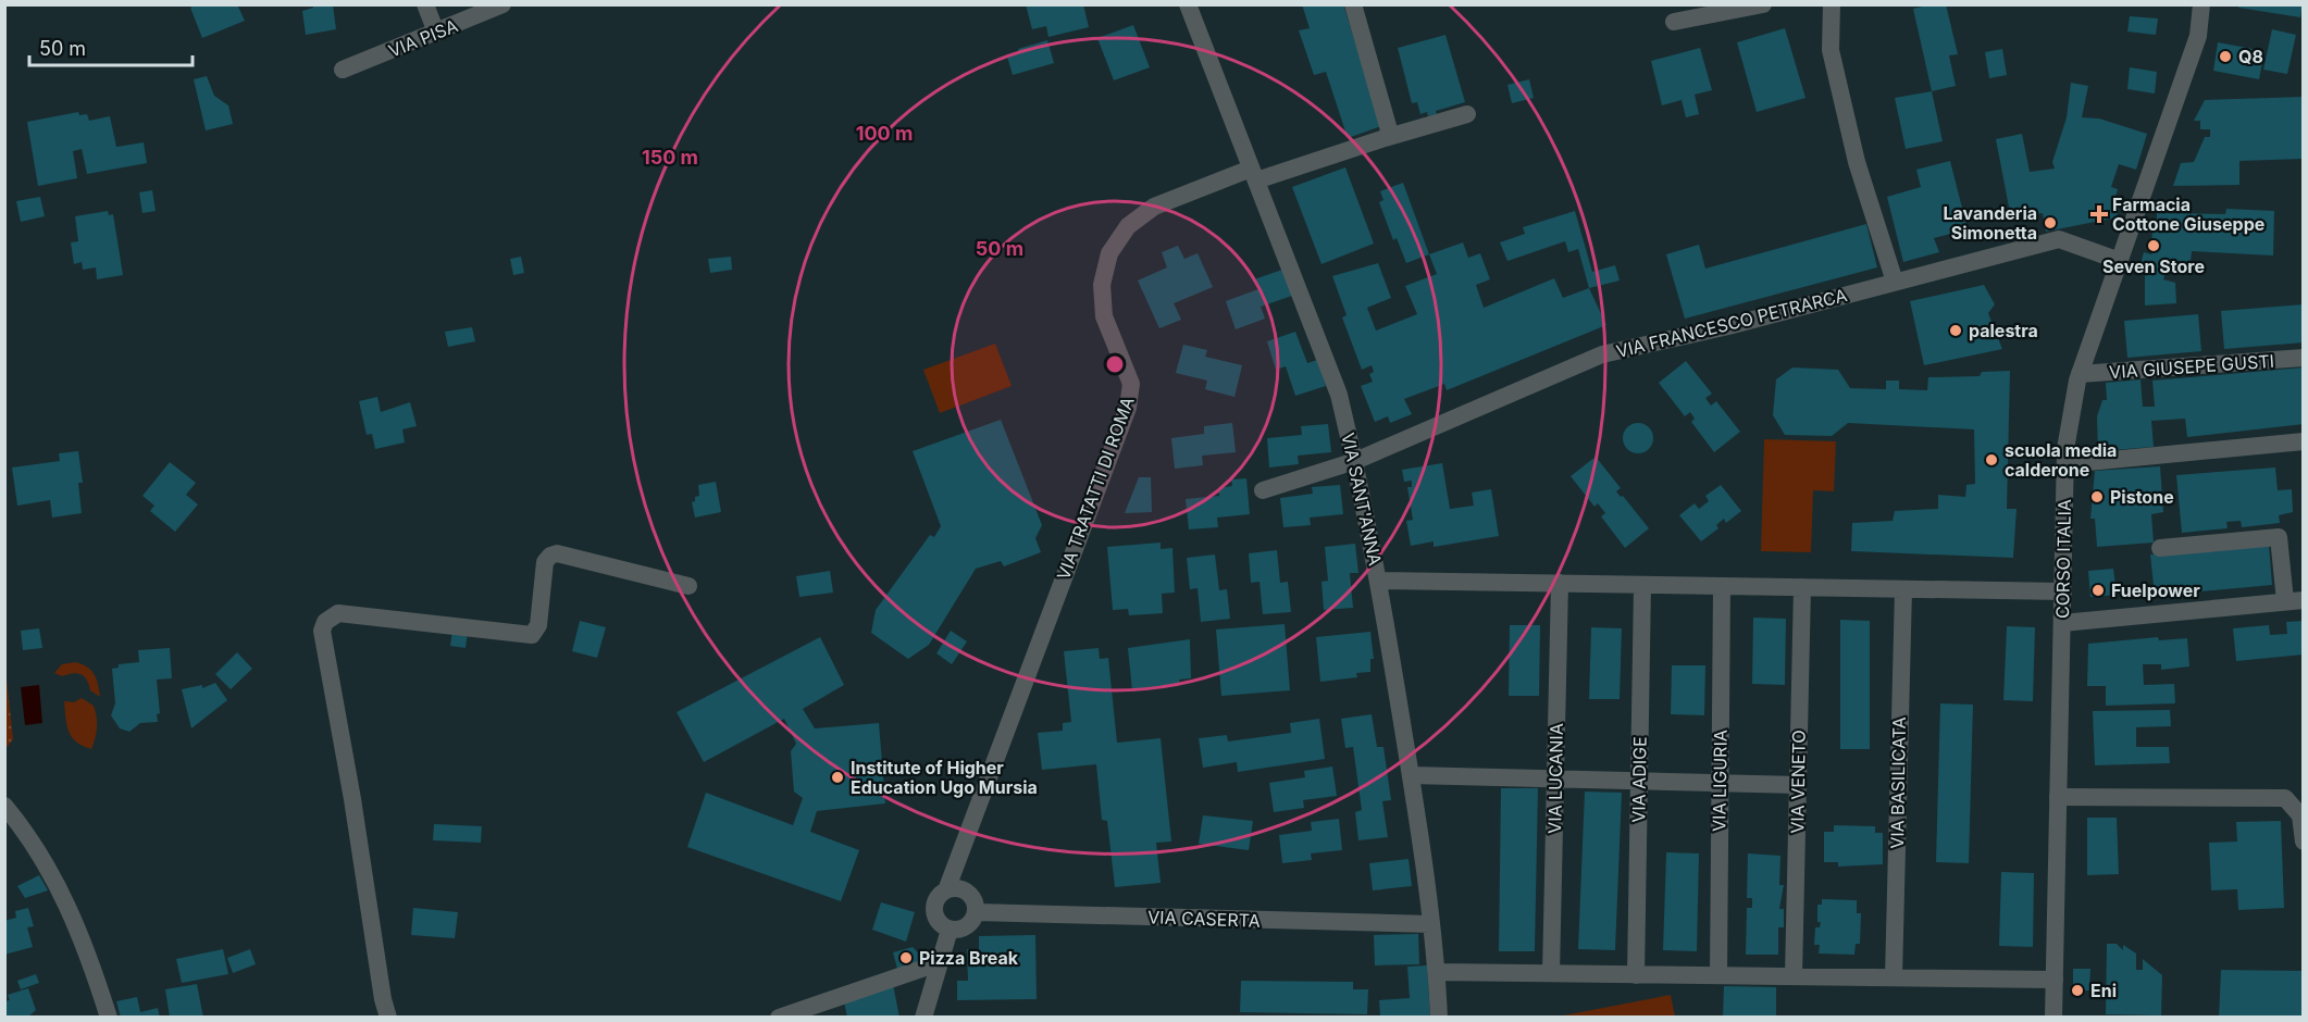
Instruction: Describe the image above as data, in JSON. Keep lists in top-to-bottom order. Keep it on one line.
{"streets":{"street":["VIA PISA","VIA FRANCESCO PETRARCA","VIA GIUSEPE GUSTI","VIA TRATATTI DI ROMA","VIA SANT'ANNA","CORSO ITALIA","VIA LUCANIA","VIA ADIGE","VIA LIGURIA","VIA VENETO","VIA BASILICATA","VIA CASERTA"]},"crossings":[["VIA FRANCESCO PETRARCA","VIA SANT'ANNA"],["VIA FRANCESCO PETRARCA","CORSO ITALIA"],["VIA GIUSEPE GUSTI","CORSO ITALIA"],["VIA TRATATTI DI ROMA","VIA SANT'ANNA"],["VIA TRATATTI DI ROMA","VIA CASERTA"],["VIA SANT'ANNA","VIA CASERTA"]],"places":{"other":["Q8","Lavanderia Simonetta","Seven Store","palestra","scuola media calderone","Pistone","Fuelpower","Institute of Higher Education Ugo Mursia","Pizza Break","Eni"],"health":["Farmacia Cottone Giuseppe"]},"scale_bar":"50 m","rings":["100 m","150 m","50 m"]}
